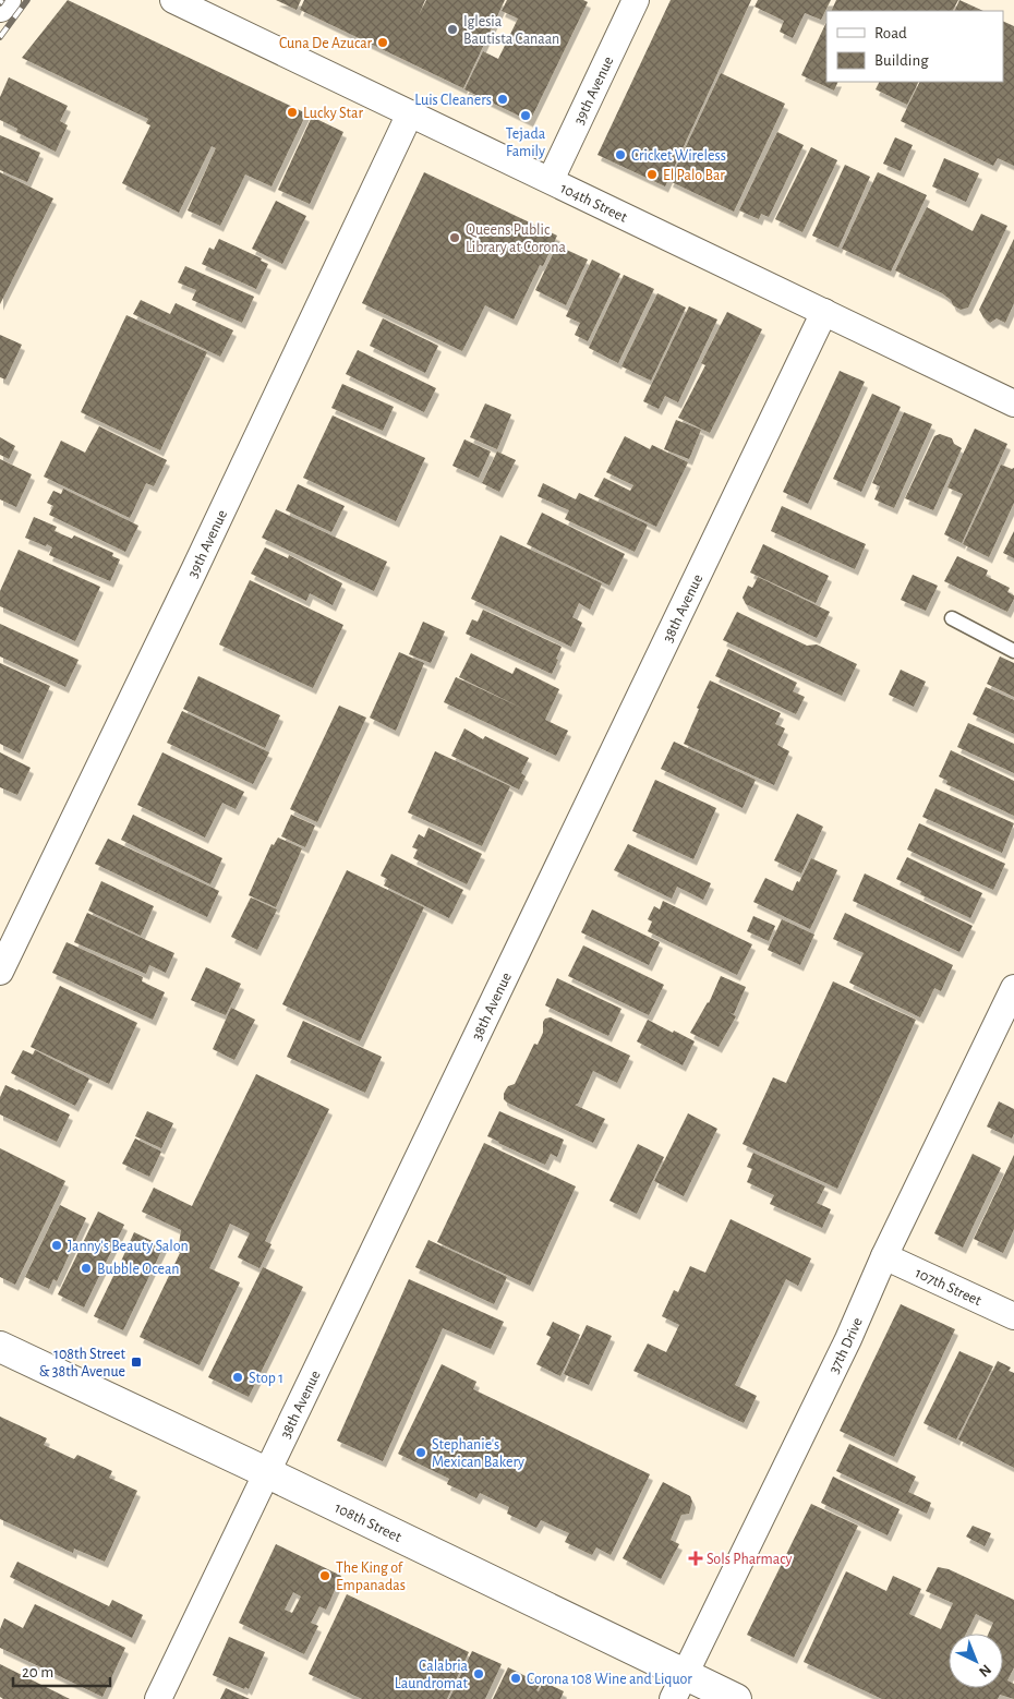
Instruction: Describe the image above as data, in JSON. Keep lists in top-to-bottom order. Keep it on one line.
{"streets":{"main road":["108th Street"],"street":["39th Avenue","104th Street","38th Avenue","107th Street","37th Drive"]},"crossings":[["39th Avenue","104th Street"],["104th Street","38th Avenue"],["38th Avenue","108th Street"],["107th Street","37th Drive"],["37th Drive","108th Street"]],"places":{"other":["Iglesia Bautista Canaan","Cuna De Azucar","Luis Cleaners","Lucky Star","Tejada Family","Cricket Wireless","El Palo Bar","Queens Public Library at Corona","Janny's Beauty Salon","Bubble Ocean","Stop 1","Stephanie's Mexican Bakery","The King of Empanadas","Calabria Laundromat","Corona 108 Wine and Liquor"],"transit":["108th Street & 38th Avenue"],"health":["Sols Pharmacy"]},"legend":["Road","Building"],"scale_bar":"20 m","north":"bottom right"}
